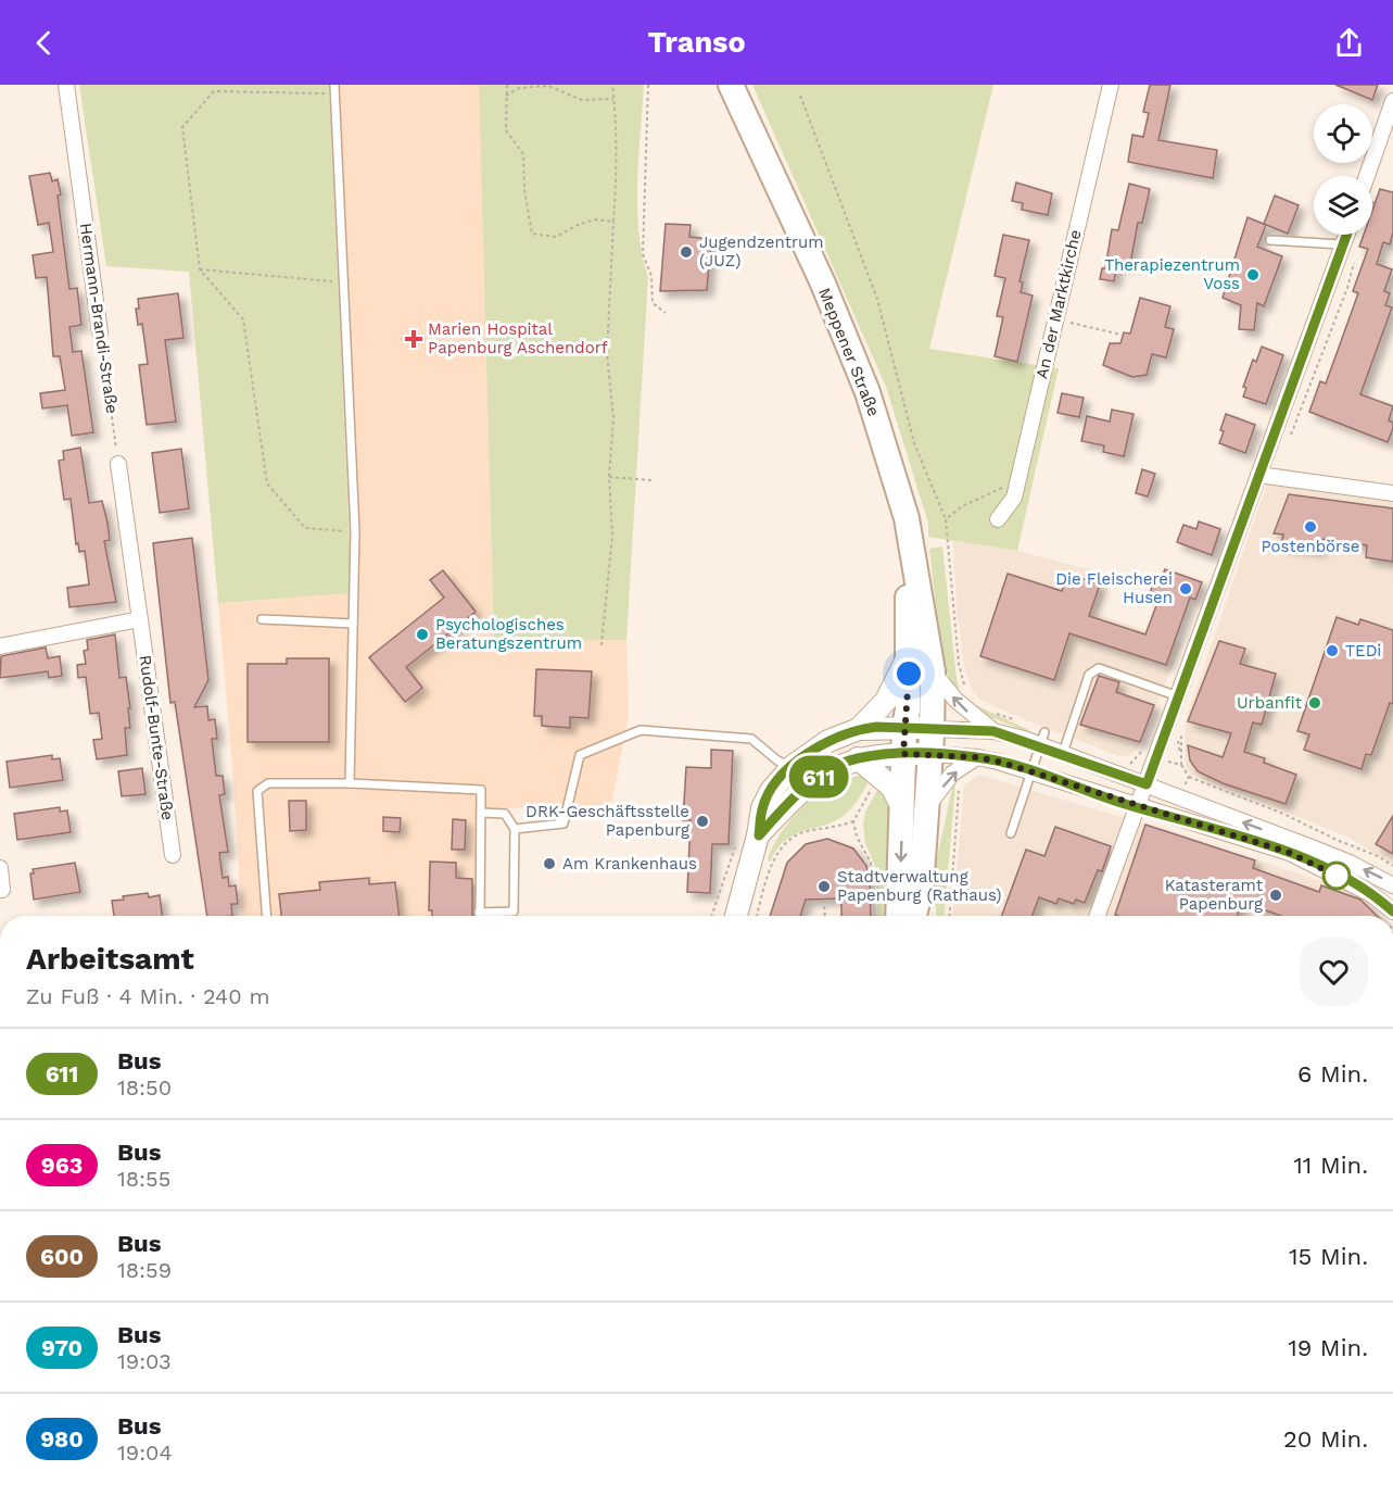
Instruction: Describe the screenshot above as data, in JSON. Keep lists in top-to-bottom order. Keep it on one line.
{"streets":{"main road":["Meppener Straße"],"street":["An der Marktkirche","Hermann-Brandi-Straße","Rudolf-Bunte-Straße"]},"crossings":[["Hermann-Brandi-Straße","Rudolf-Bunte-Straße"]],"places":{"other":["Jugendzentrum (JUZ)","Therapiezentrum Voss","Postenbörse","Die Fleischerei Husen","Psychologisches Beratungszentrum","TEDi","Urbanfit","DRK-Geschäftsstelle Papenburg","Am Krankenhaus","Stadtverwaltung Papenburg (Rathaus)","Katasteramt Papenburg"],"health":["Marien Hospital Papenburg Aschendorf"]},"lines":["bus line 611"],"page":{"header":"Transo","on_map":"611","heading":["Arbeitsamt","Zu Fuß · 4 Min. · 240 m"],"list":[{"mark":"611","name":"Bus","note":"18:50","value":"6 Min."},{"mark":"963","name":"Bus","note":"18:55","value":"11 Min."},{"mark":"600","name":"Bus","note":"18:59","value":"15 Min."},{"mark":"970","name":"Bus","note":"19:03","value":"19 Min."},{"mark":"980","name":"Bus","note":"19:04","value":"20 Min."}]}}
